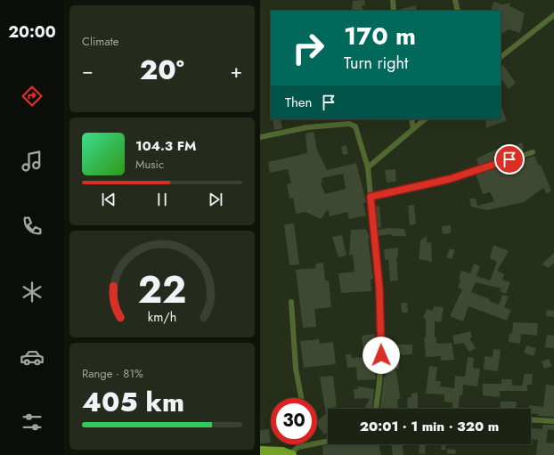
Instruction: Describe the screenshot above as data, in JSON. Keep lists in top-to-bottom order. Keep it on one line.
{"page":{"tabs":"20:00","tile":["Climate",["Range · 81%","405 km"]],"turn":["170 m","Turn right"],"heat":["−","20°","+"],"then":"Then","song":["104.3 FM","Music"],"limit":"30","trip":"20:01 · 1 min · 320 m","gauge":["22","km/h"]}}
